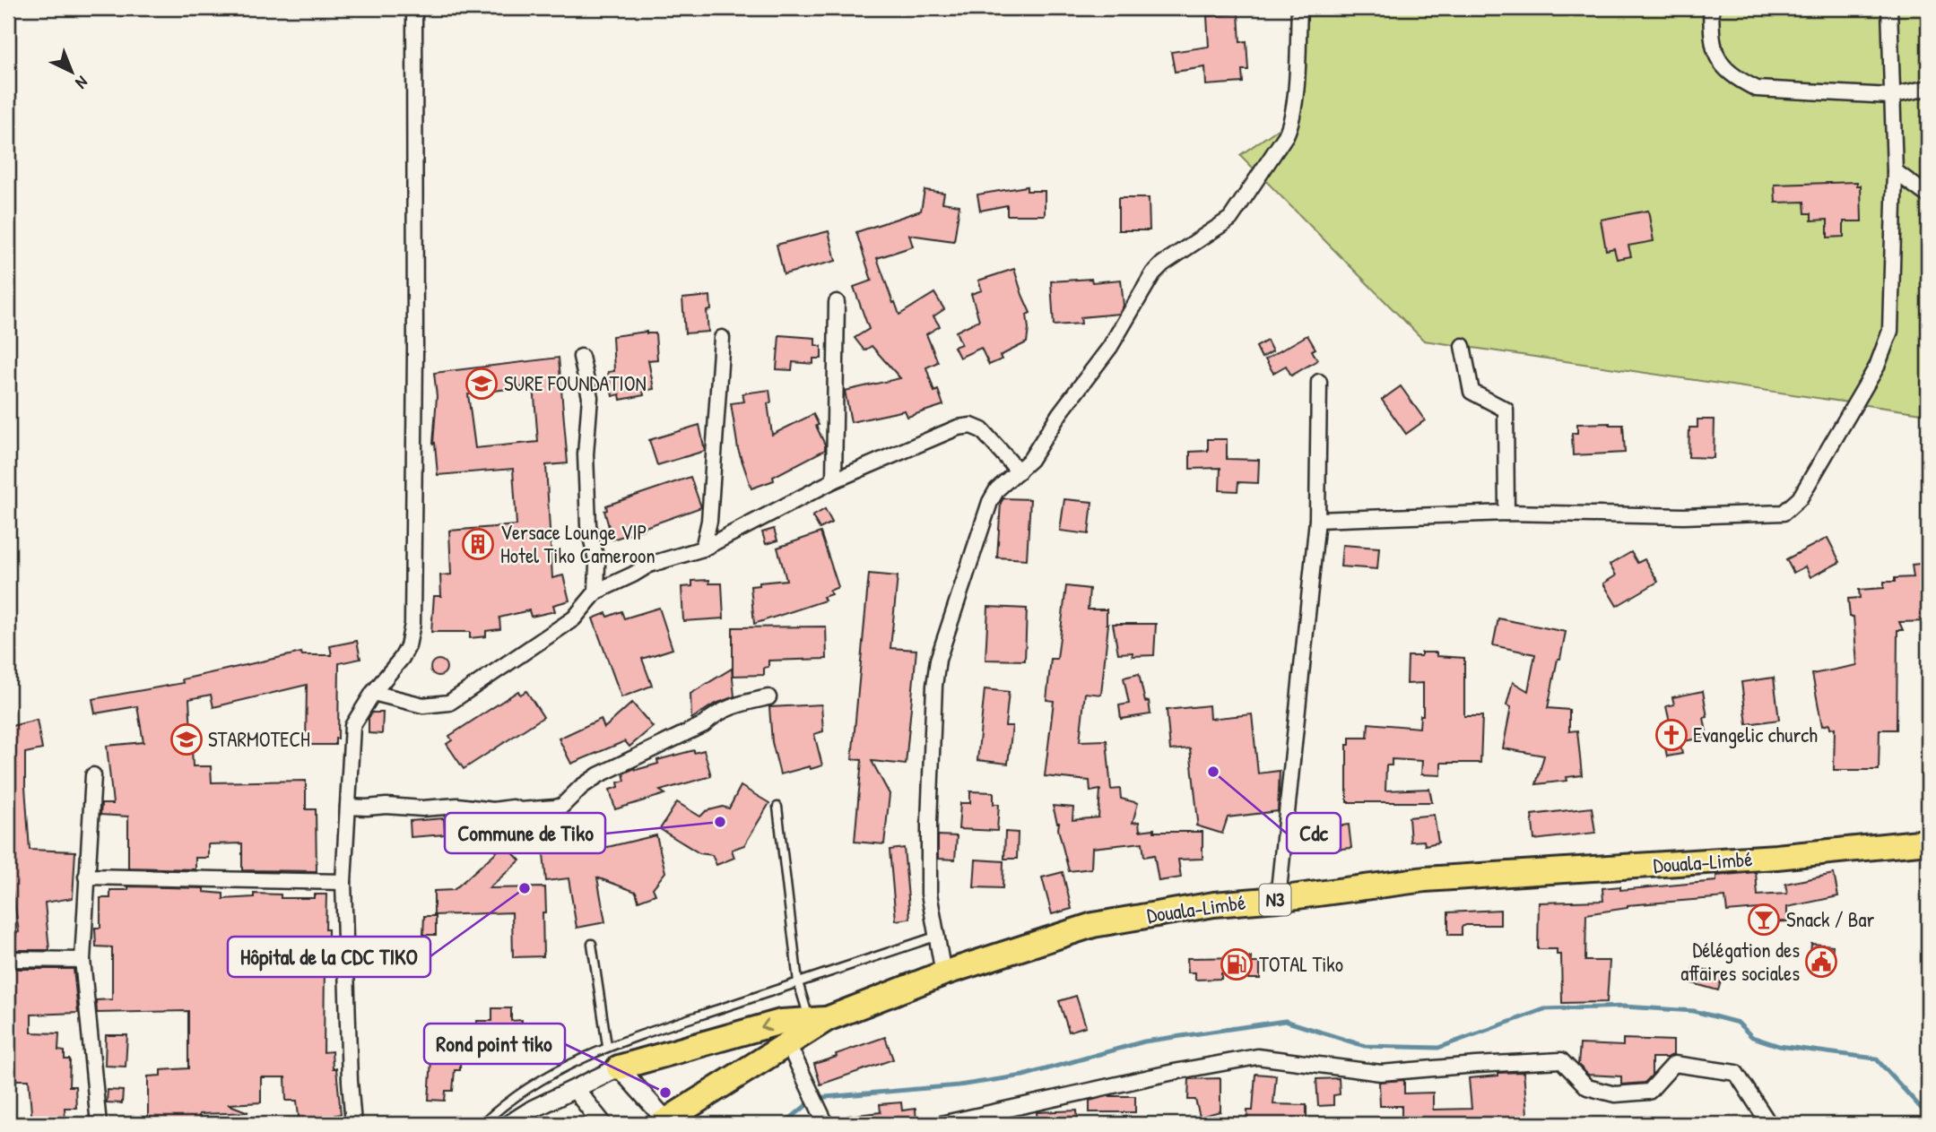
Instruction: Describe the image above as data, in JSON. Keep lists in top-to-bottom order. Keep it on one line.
{"streets":{"highway":["Douala-Limbé","N3"]},"places":{"school or university":["SURE FOUNDATION","STARMOTECH"],"building":["Versace Lounge VIP Hotel Tiko Cameroon"],"church":["Evangelic church"],"other":["Cdc","Commune de Tiko","Hôpital de la CDC TIKO","Rond point tiko"],"bar":["Snack / Bar"],"public building":["Délégation des affaires sociales"],"fuel station":["TOTAL Tiko"]},"north":"bottom right"}
